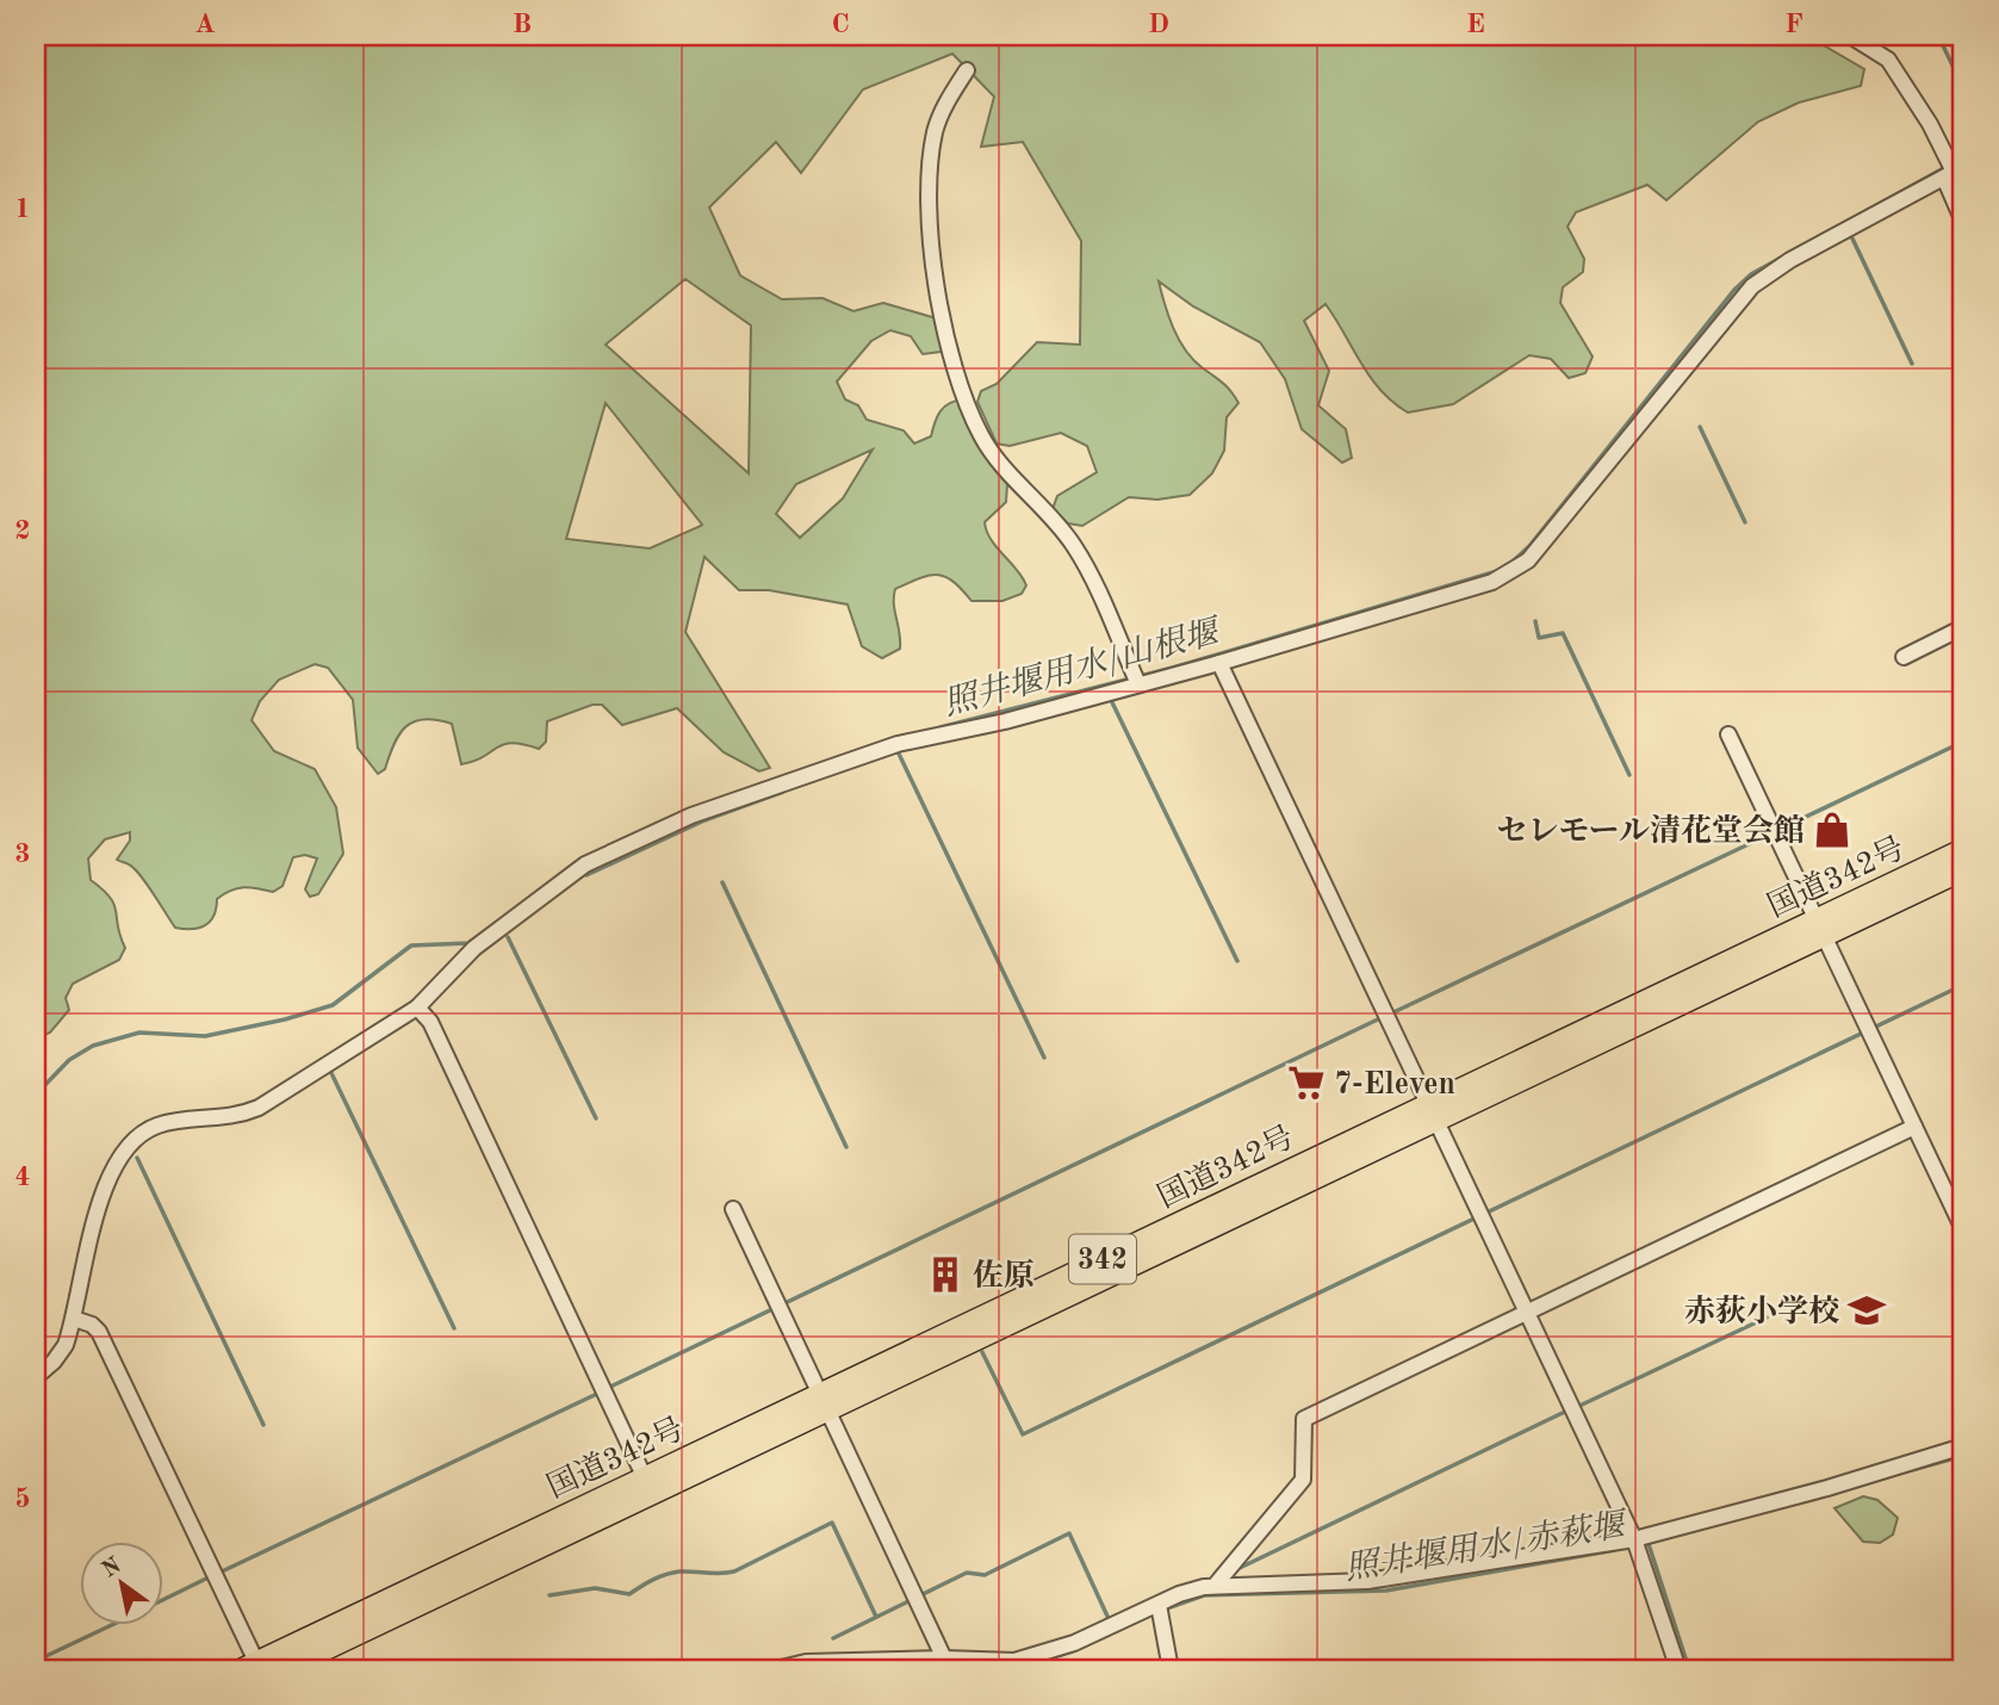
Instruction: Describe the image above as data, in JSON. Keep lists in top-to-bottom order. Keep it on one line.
{"streets":{"highway":["国道342号","342"]},"water":["照井堰用水/山根堰","照井堰用水/赤萩堰"],"places":{"shop":["セレモール清花堂会館"],"supermarket":["7-Eleven"],"building":["佐原"],"school or university":["赤荻小学校"]},"north":"top left","grid":{"columns":["A","B","C","D","E","F"],"rows":["1","2","3","4","5"]}}
